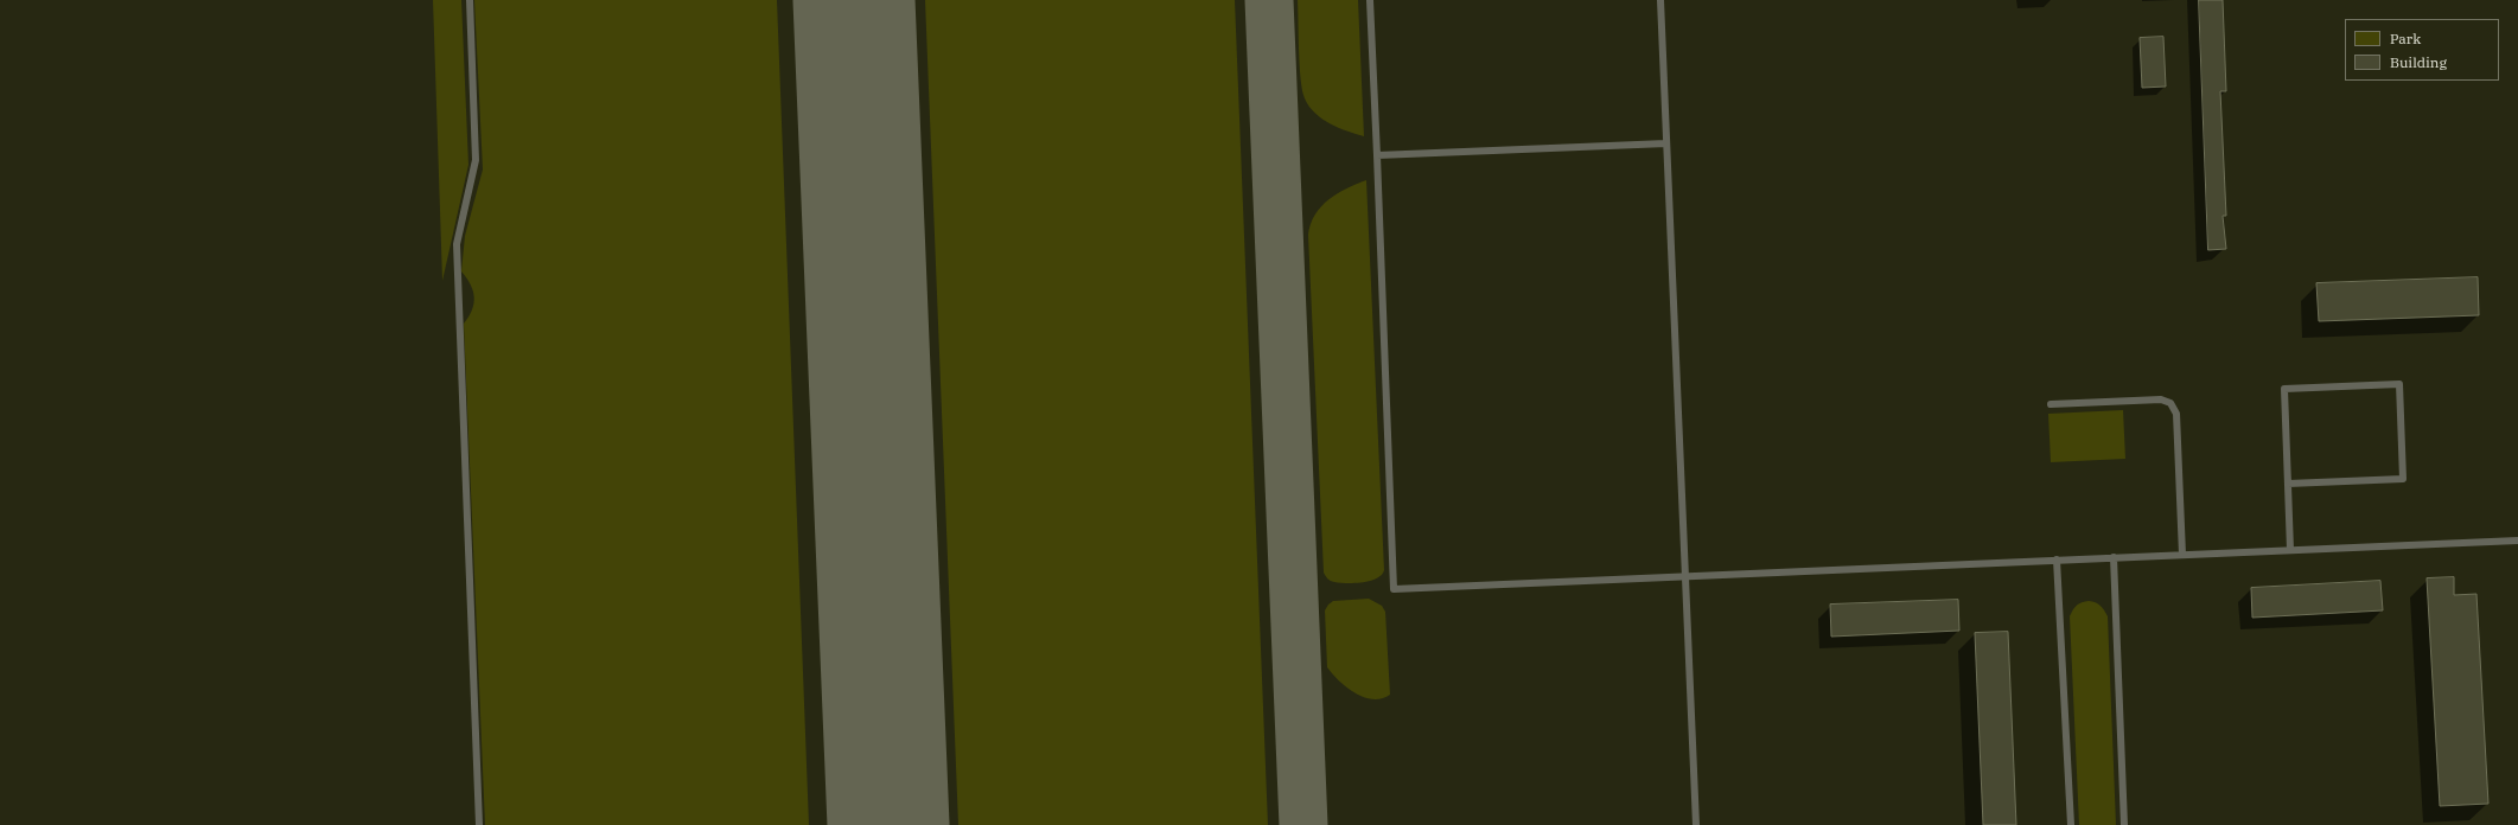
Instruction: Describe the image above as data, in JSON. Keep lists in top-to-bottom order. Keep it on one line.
{"legend":["Park","Building"]}
